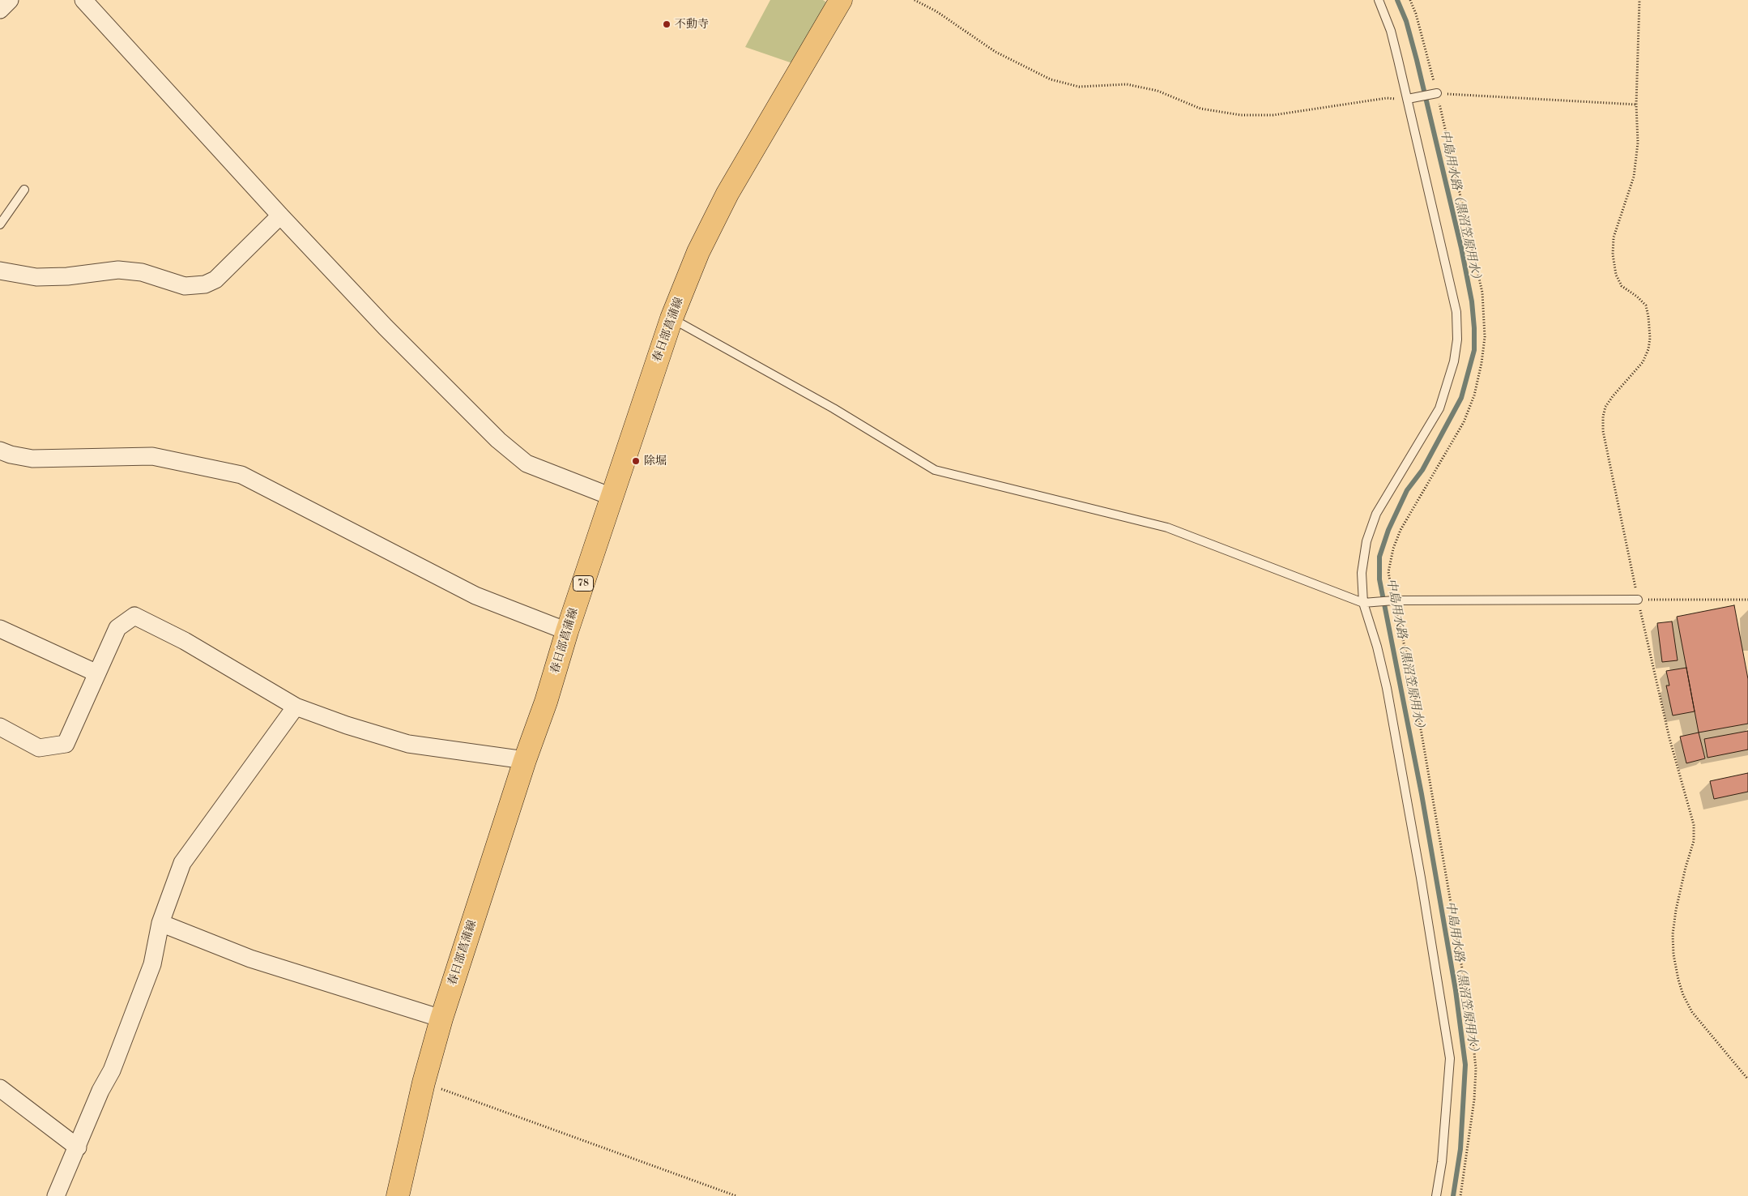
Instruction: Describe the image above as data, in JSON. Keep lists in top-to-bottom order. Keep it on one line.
{"streets":{"main road":["春日部菖蒲線","78"]},"water":["中島用水路（黒沼笠原用水）"],"places":["不動寺","除堀"]}
